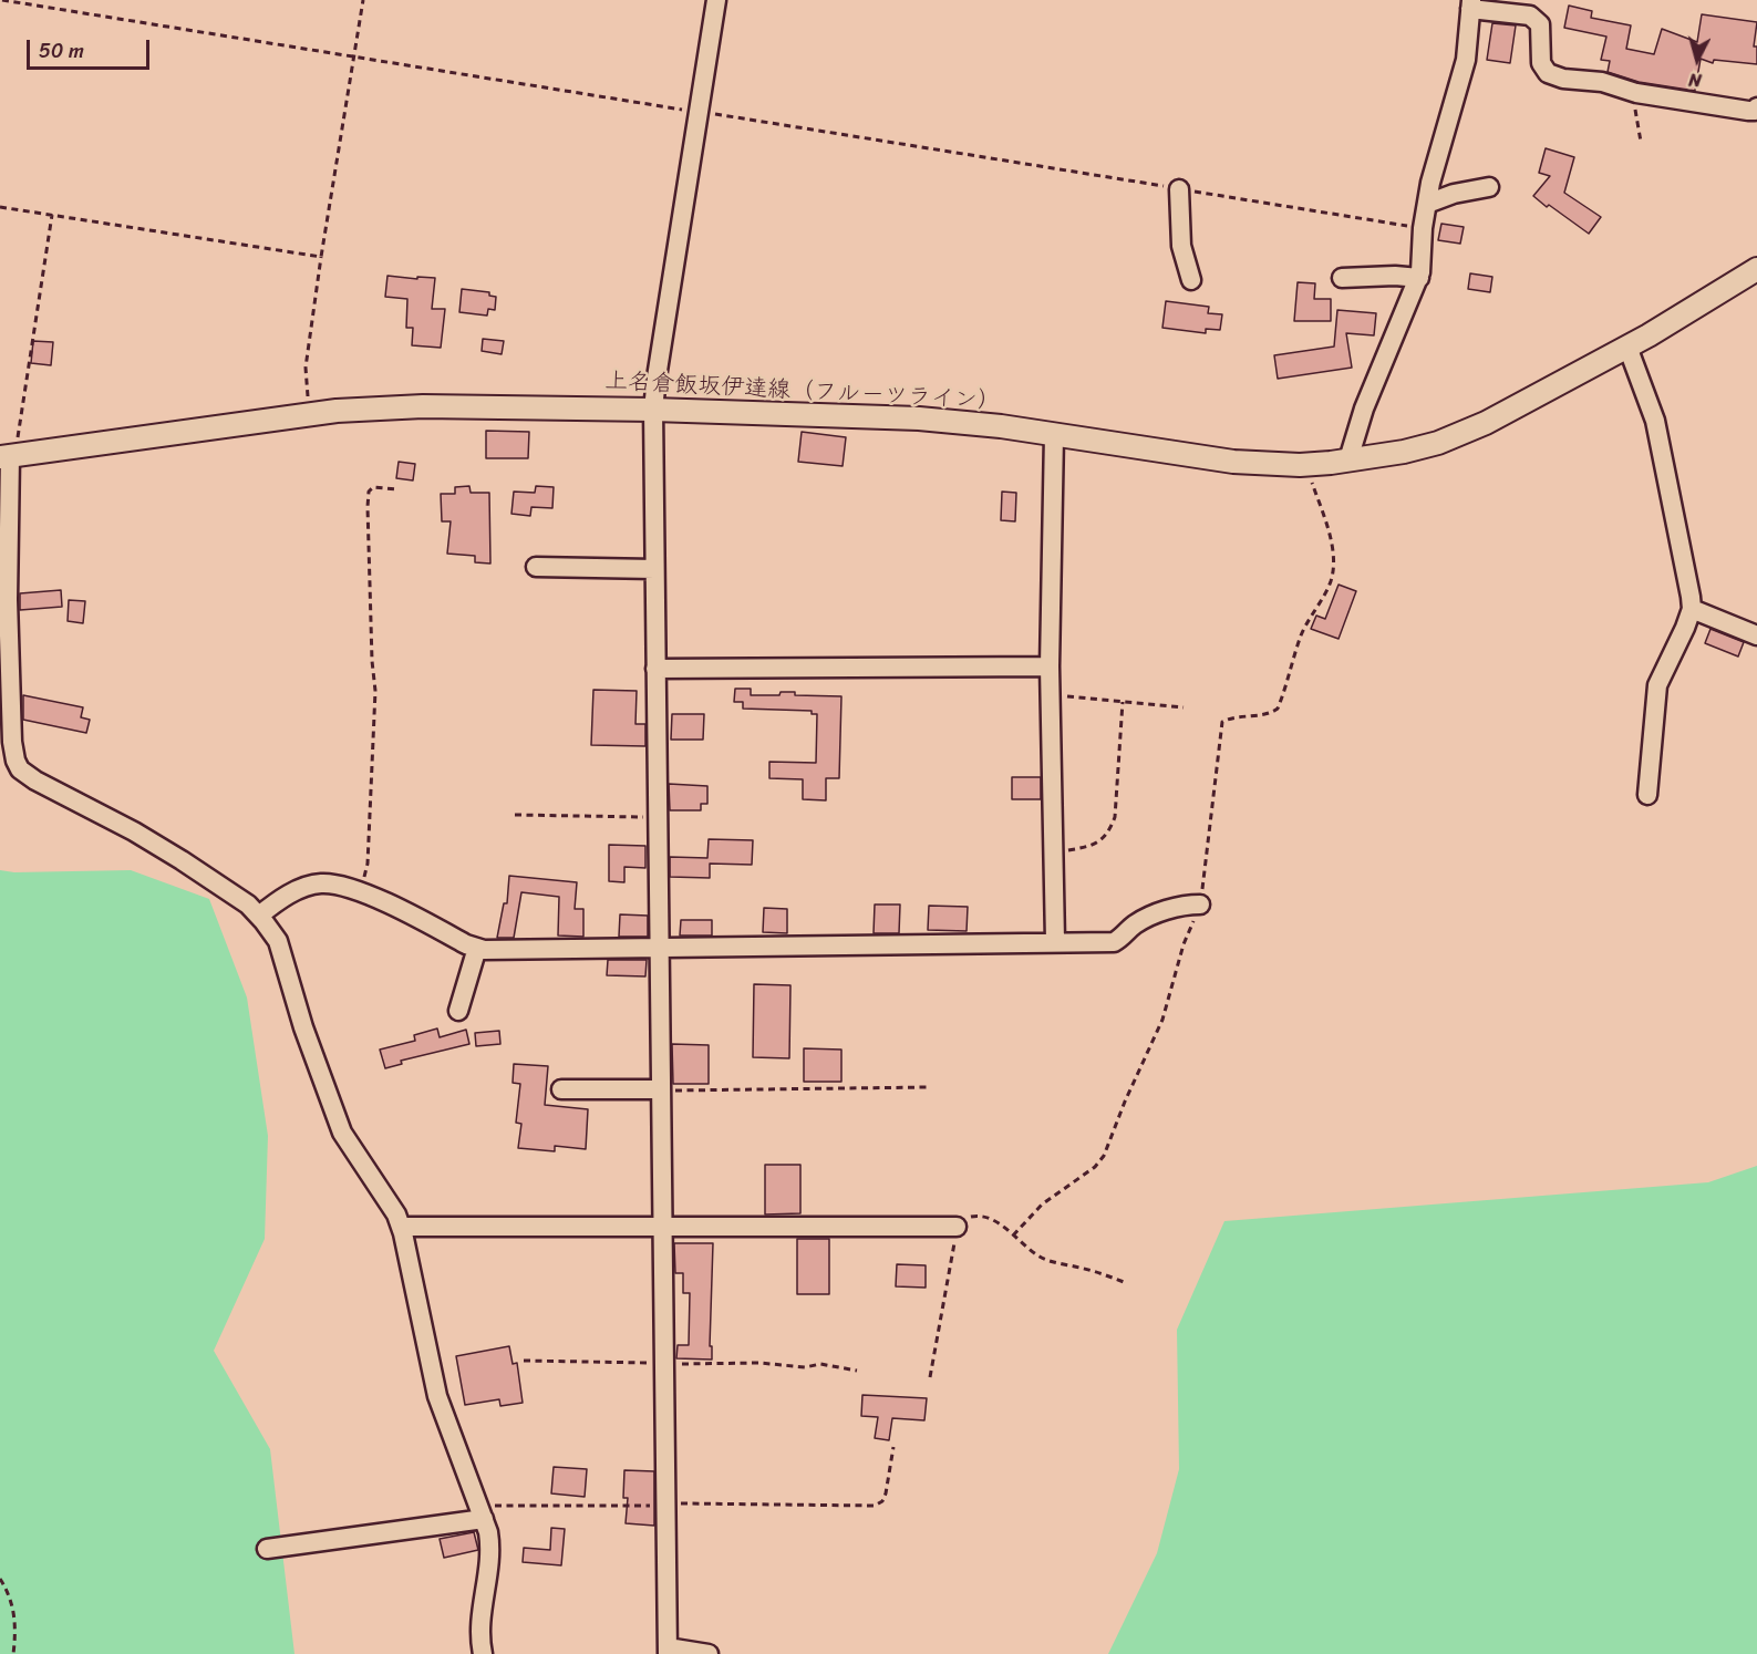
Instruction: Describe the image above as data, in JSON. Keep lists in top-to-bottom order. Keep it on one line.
{"streets":{"main road":["上名倉飯坂伊達線（フルーツライン）"]},"scale_bar":"50 m","north":"bottom"}
